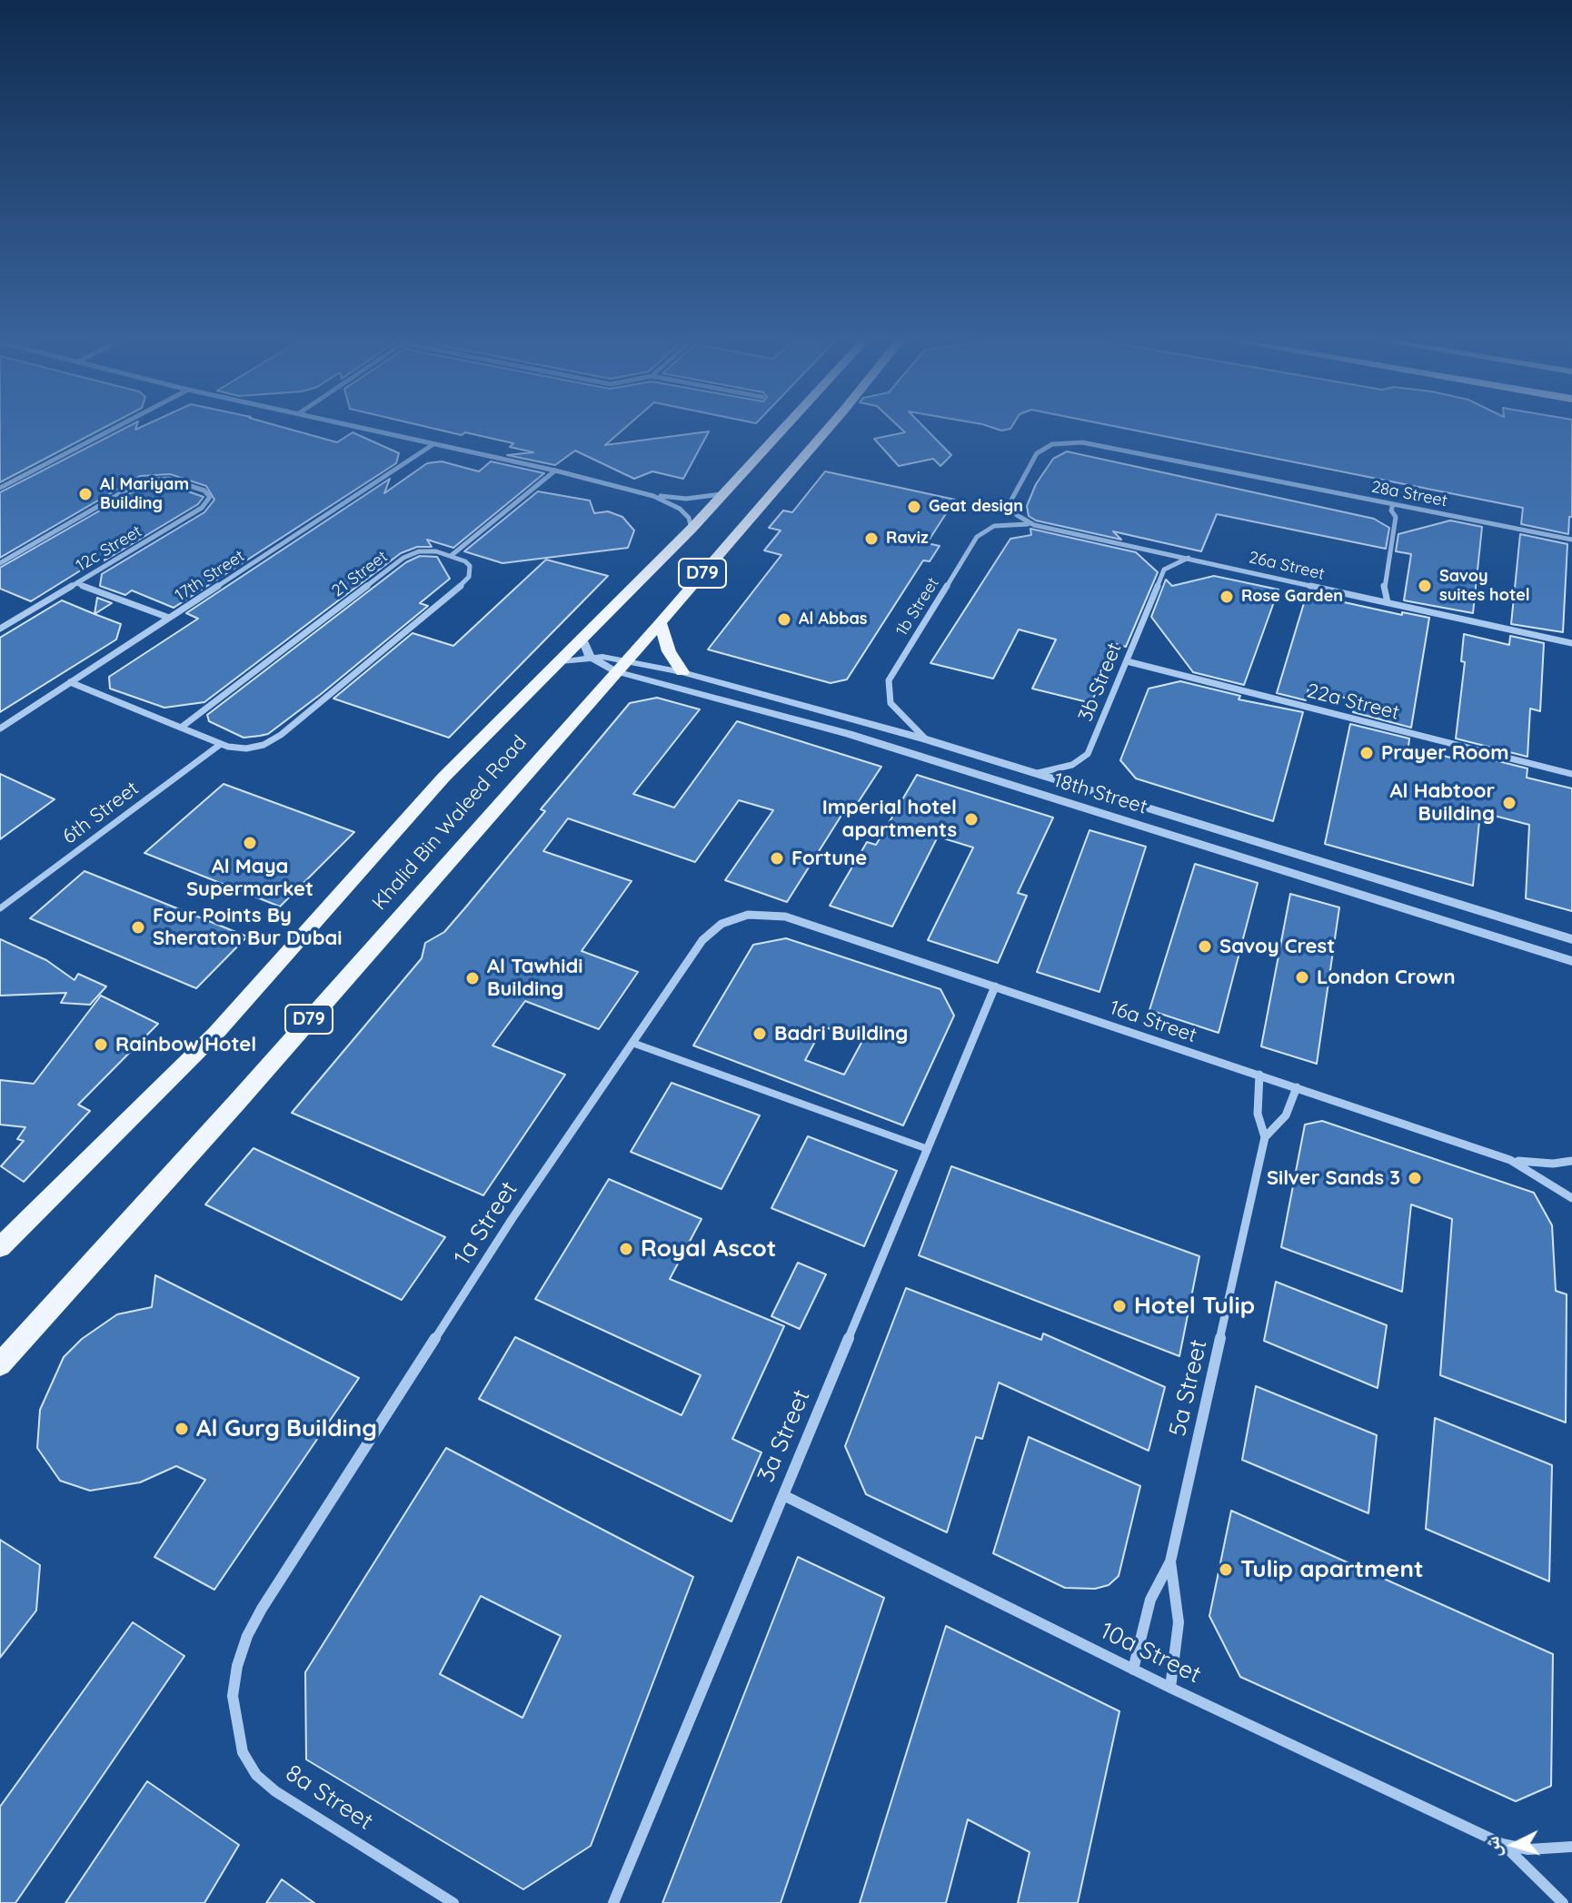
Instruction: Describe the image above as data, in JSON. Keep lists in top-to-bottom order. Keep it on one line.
{"streets":{"main road":["D79","Khalid Bin Waleed Road"],"street":["28a Street","12c Street","26a Street","21 Street","17th Street","1b Street","3b Street","22a Street","18th Street","6th Street","16a Street","1a Street","5a Street","3a Street","10a Street","8a Street"]},"crossings":[["28a Street","26a Street"],["28a Street","1b Street"],["12c Street","17th Street"],["26a Street","1b Street"],["1b Street","18th Street"],["3b Street","22a Street"],["3b Street","18th Street"],["18th Street","Khalid Bin Waleed Road"],["16a Street","1a Street"],["16a Street","5a Street"],["16a Street","3a Street"],["1a Street","8a Street"],["5a Street","10a Street"],["3a Street","10a Street"]],"places":["Al Mariyam Building","Geat design","Raviz","Savoy suites hotel","Rose Garden","Al Abbas","Prayer Room","Al Habtoor Building","Imperial hotel apartments","Al Maya Supermarket","Fortune","Four Points By Sheraton Bur Dubai","Savoy Crest","London Crown","Al Tawhidi Building","Badri Building","Rainbow Hotel","Silver Sands 3","Royal Ascot","Hotel Tulip","Al Gurg Building","Tulip apartment"],"north":"left"}
